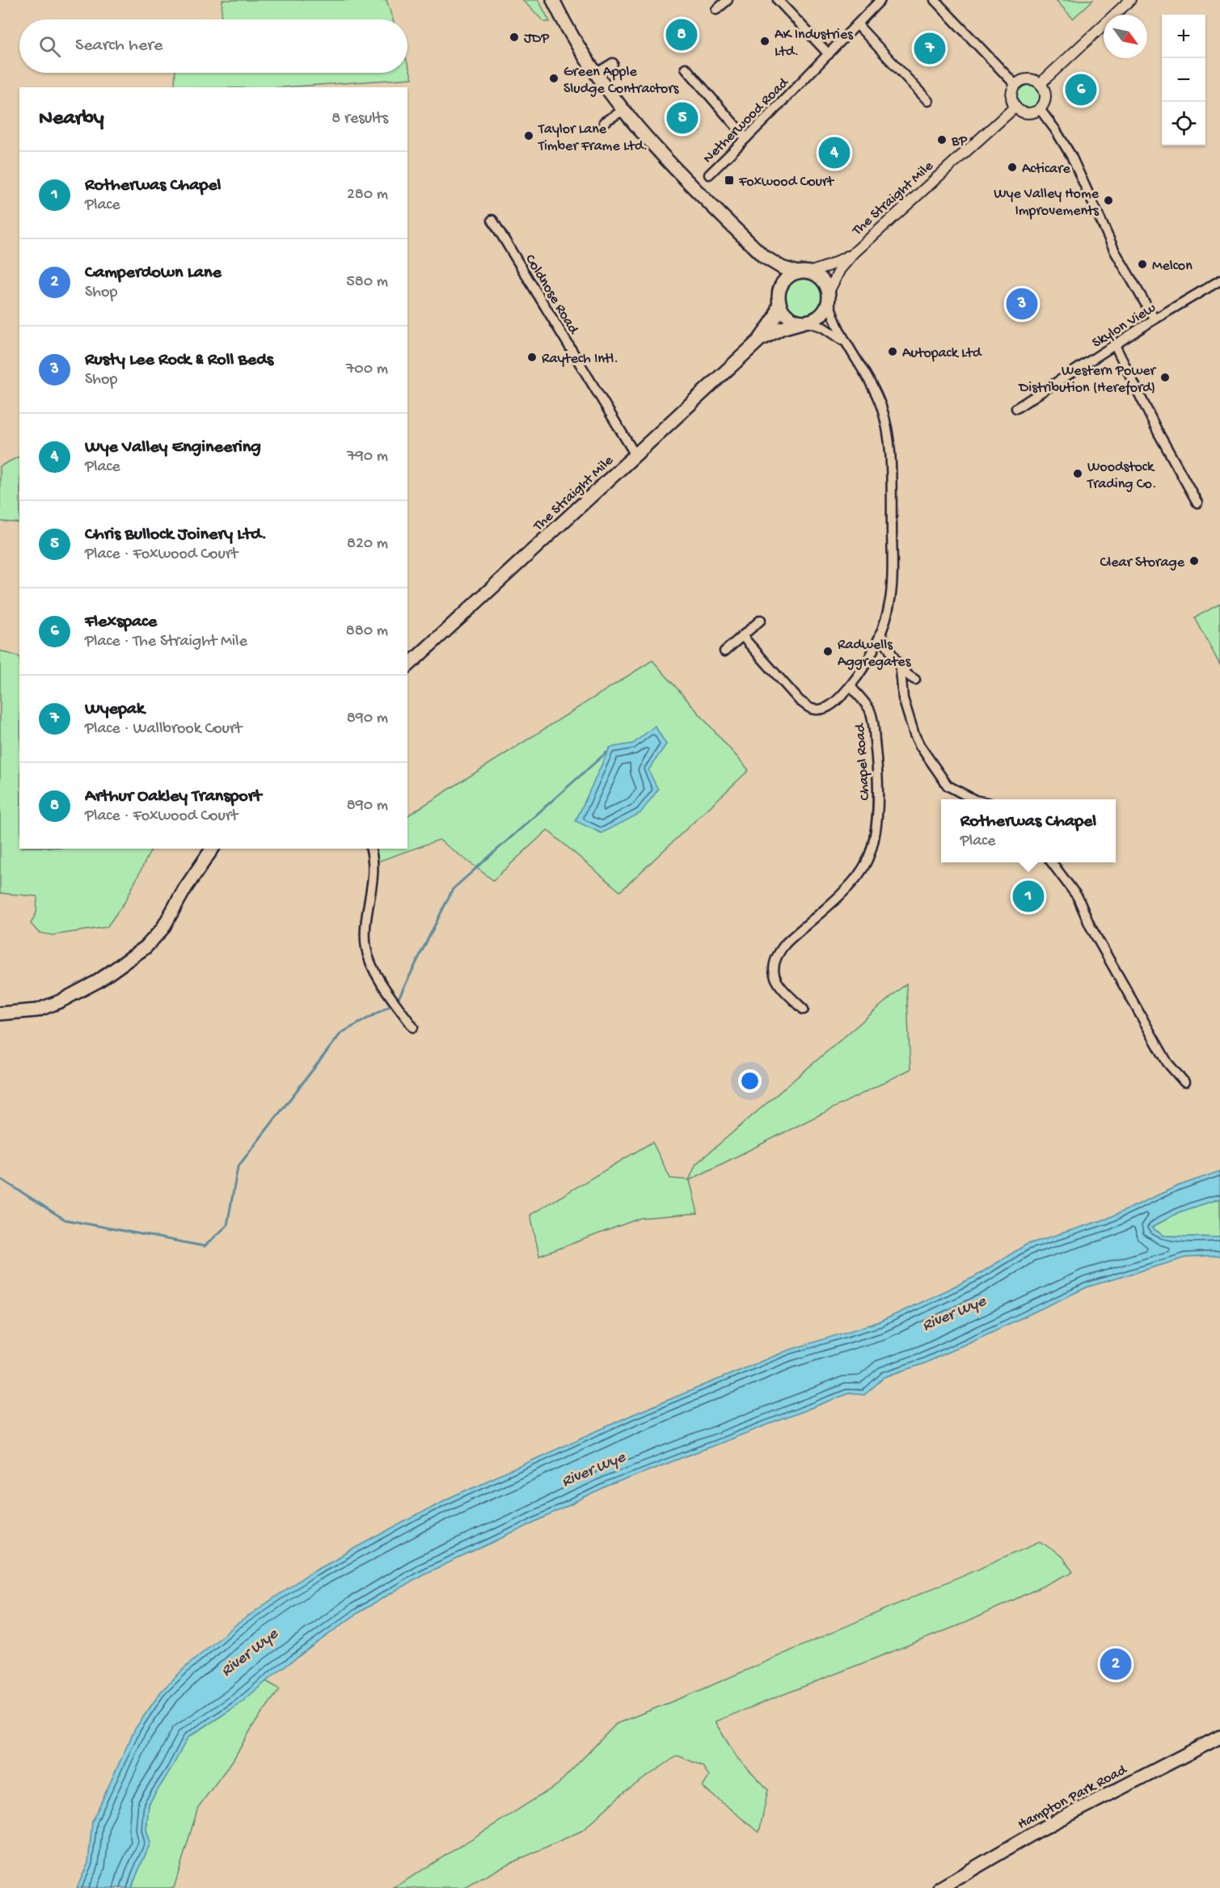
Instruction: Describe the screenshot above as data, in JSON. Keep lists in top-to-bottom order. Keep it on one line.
{"streets":{"main road":["The Straight Mile","Hampton Park Road"],"street":["Netherwood Road","Coldnose Road","Skylon View","Chapel Road"]},"crossings":[["The Straight Mile","Coldnose Road"]],"water":["River Wye"],"places":{"other":["JDP","AK Industries Ltd.","Green Apple Sludge Contractors","Taylor Lane Timber Frame Ltd.","BP","Acticare","Wye Valley Home Improvements","Melcon","Autopack Ltd","Raytech Intl.","Western Power Distribution (Hereford)","Woodstock Trading Co.","Clear Storage","Radwells Aggregates"],"transit":["Foxwood Court"]},"north":"bottom right","page":{"map_buttons":["+","−"],"pins":["8","7","6","5","4","3","1","2"],"search":"Search here","heading":["Nearby","8 results"],"list":[{"mark":"1","name":"Rotherwas Chapel","note":"Place","value":"280 m"},{"mark":"2","name":"Camperdown Lane","note":"Shop","value":"580 m"},{"mark":"3","name":"Rusty Lee Rock & Roll Beds","note":"Shop","value":"700 m"},{"mark":"4","name":"Wye Valley Engineering","note":"Place","value":"790 m"},{"mark":"5","name":"Chris Bullock Joinery Ltd.","note":"Place · Foxwood Court","value":"820 m"},{"mark":"6","name":"Flexspace","note":"Place · The Straight Mile","value":"880 m"},{"mark":"7","name":"Wyepak","note":"Place · Wallbrook Court","value":"890 m"},{"mark":"8","name":"Arthur Oakley Transport","note":"Place · Foxwood Court","value":"890 m"}],"popup":["Rotherwas Chapel","Place"]}}
